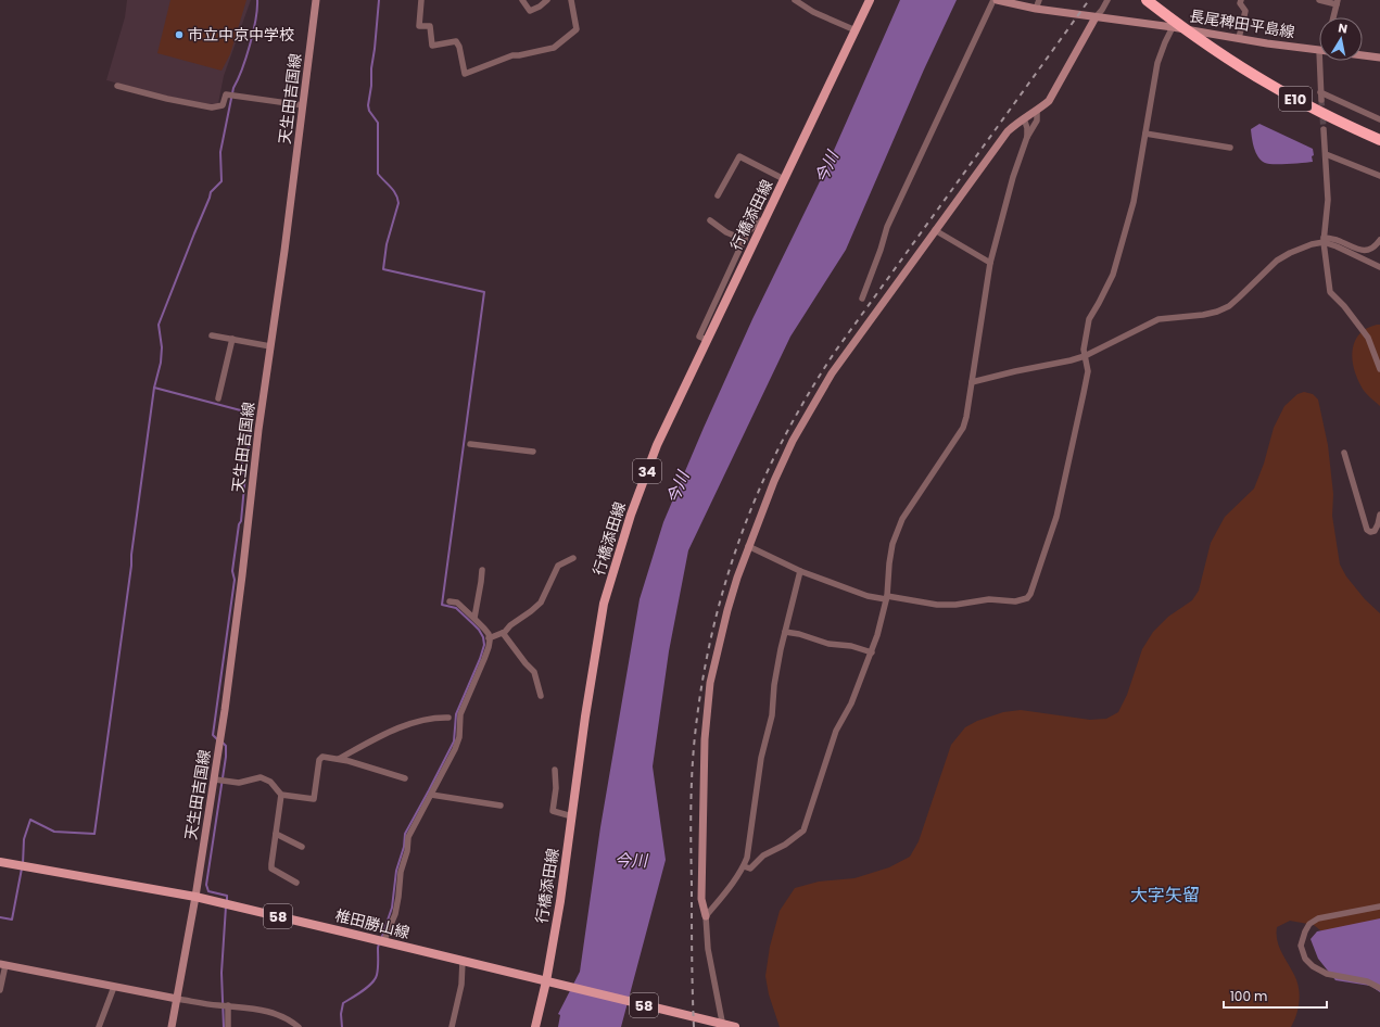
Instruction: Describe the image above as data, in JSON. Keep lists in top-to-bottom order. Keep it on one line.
{"streets":{"highway":["E10"],"main road":["行橋添田線","34","58","椎田勝山線"],"street":["長尾稗田平島線","天生田吉国線"]},"crossings":[["天生田吉国線","椎田勝山線"],["行橋添田線","椎田勝山線"]],"districts":["大字矢留"],"water":["今川"],"places":["市立中京中学校"],"scale_bar":"100 m","north":"top"}
